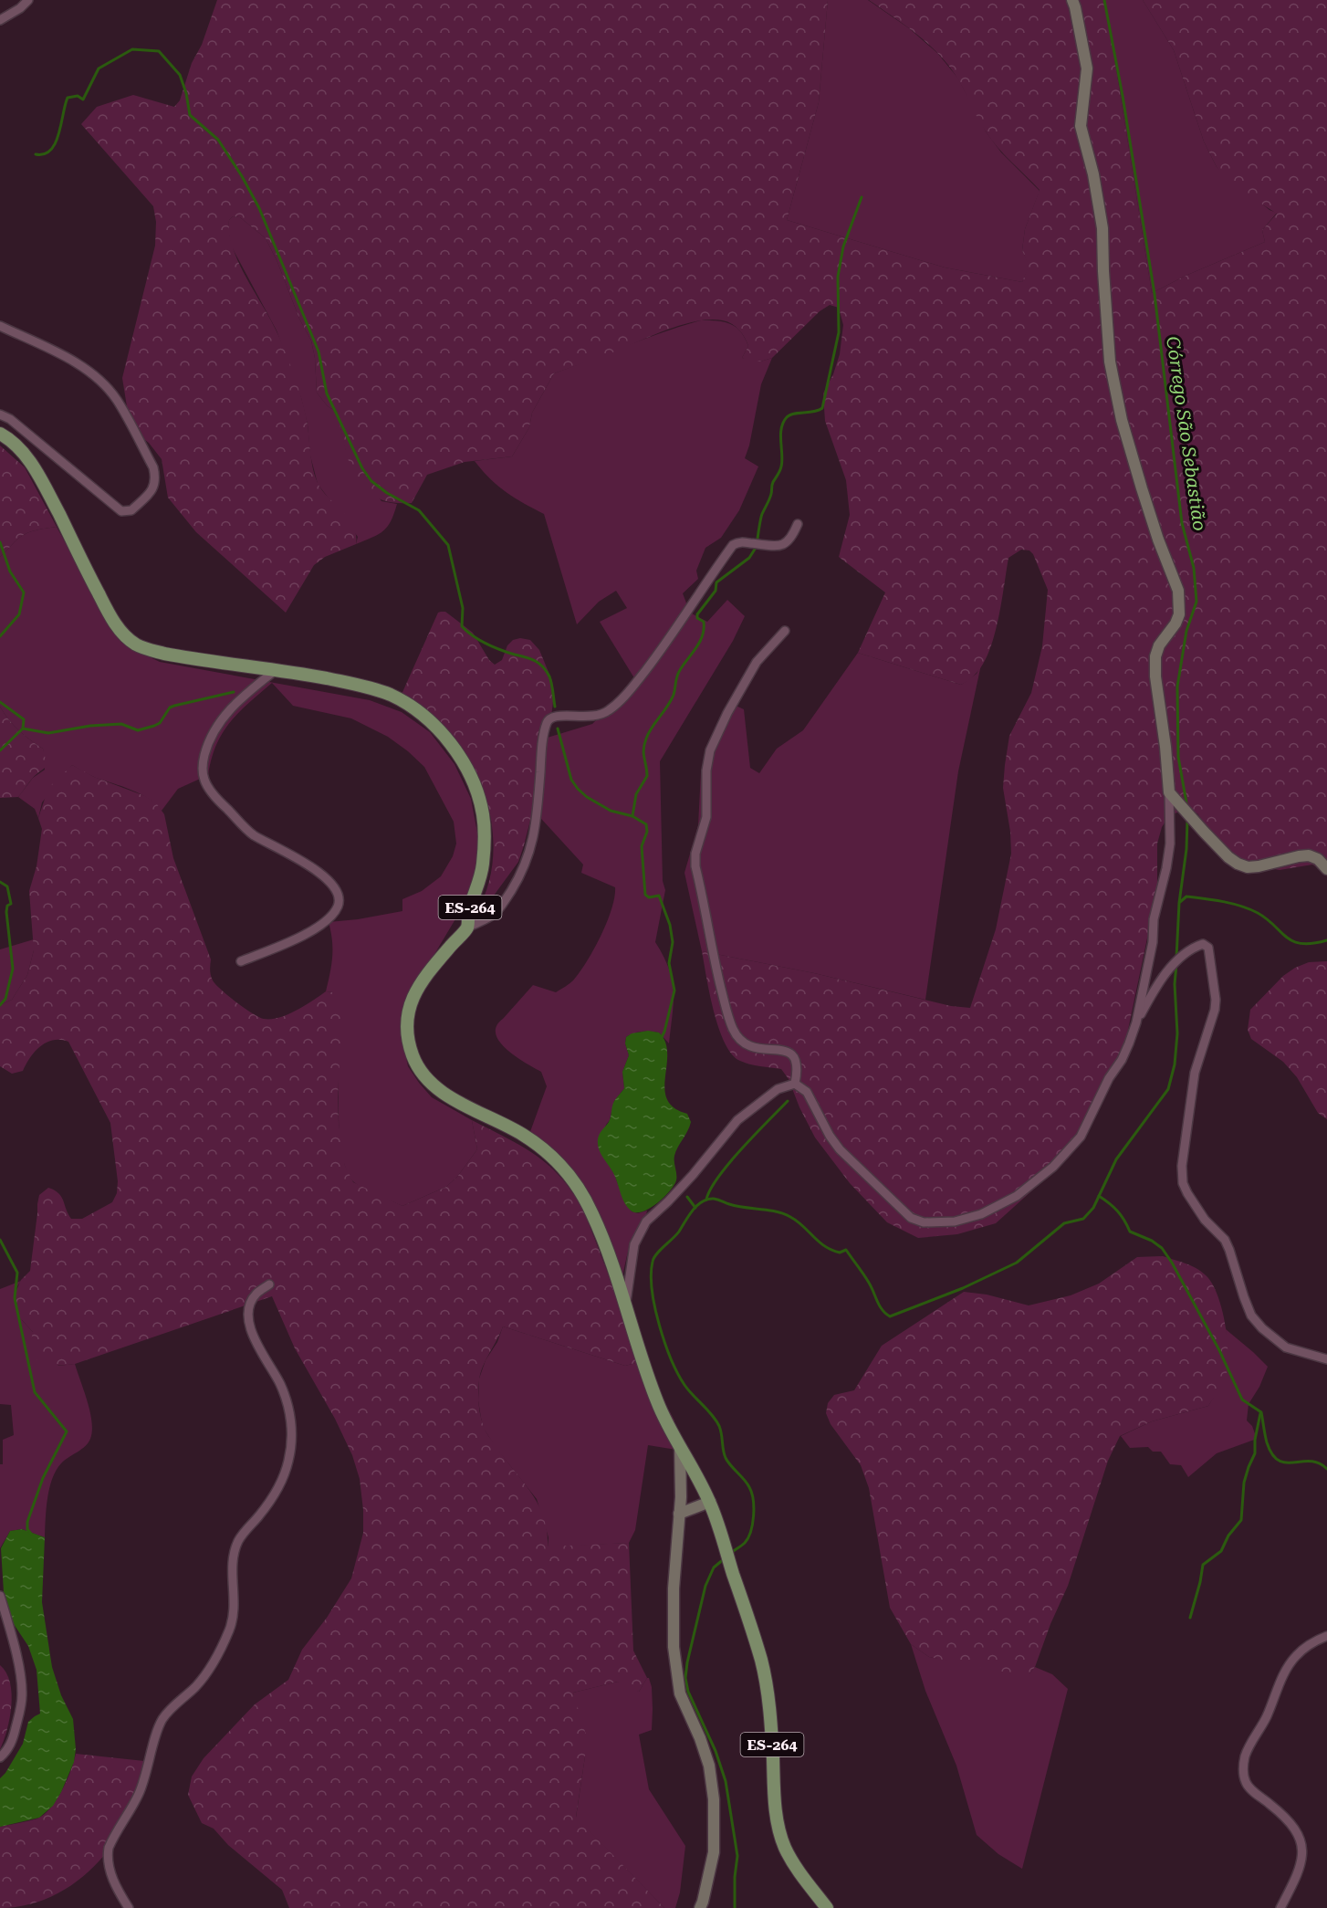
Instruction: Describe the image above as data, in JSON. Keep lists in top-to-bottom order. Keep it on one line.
{"streets":{"main road":["ES-264"]},"water":["Córrego São Sebastião"]}
